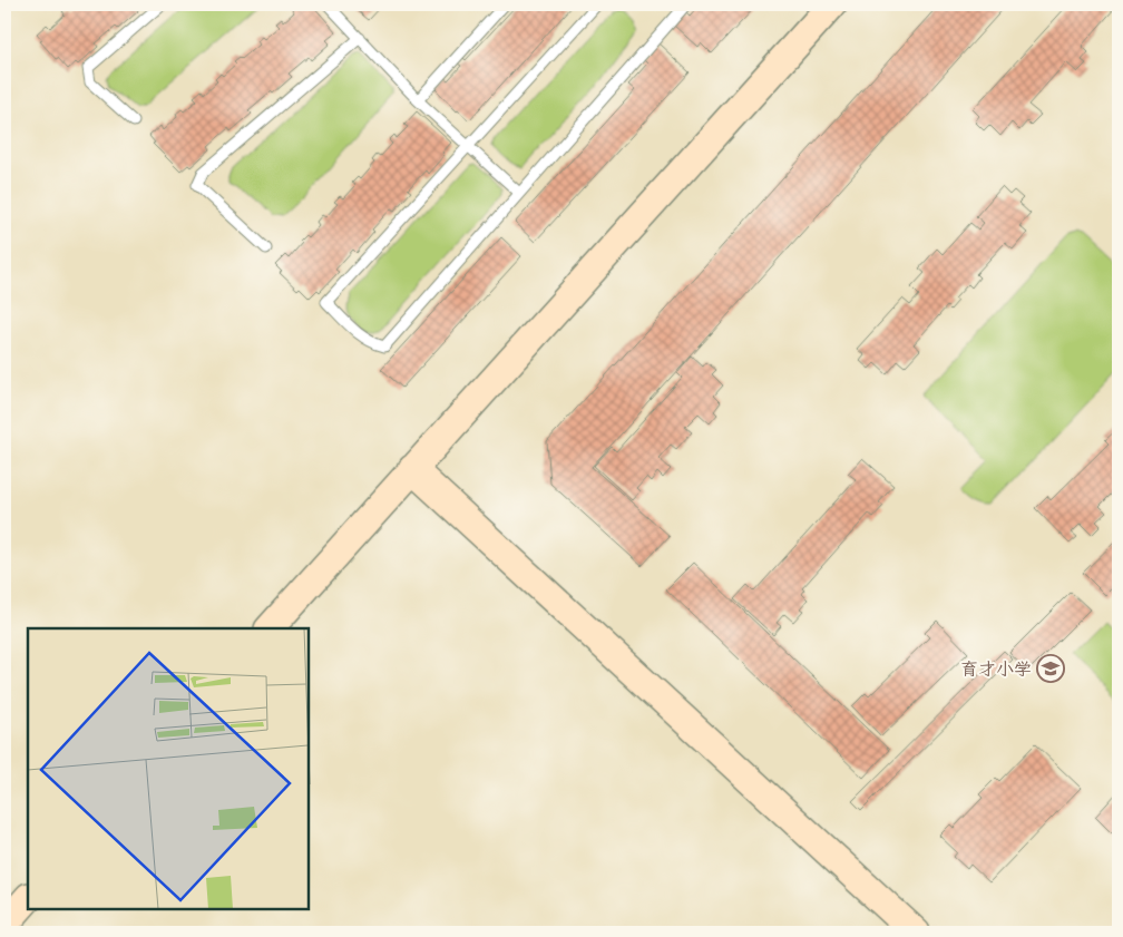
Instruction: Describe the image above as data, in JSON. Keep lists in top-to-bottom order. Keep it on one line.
{"places":{"school or university":["育才小学"]}}
